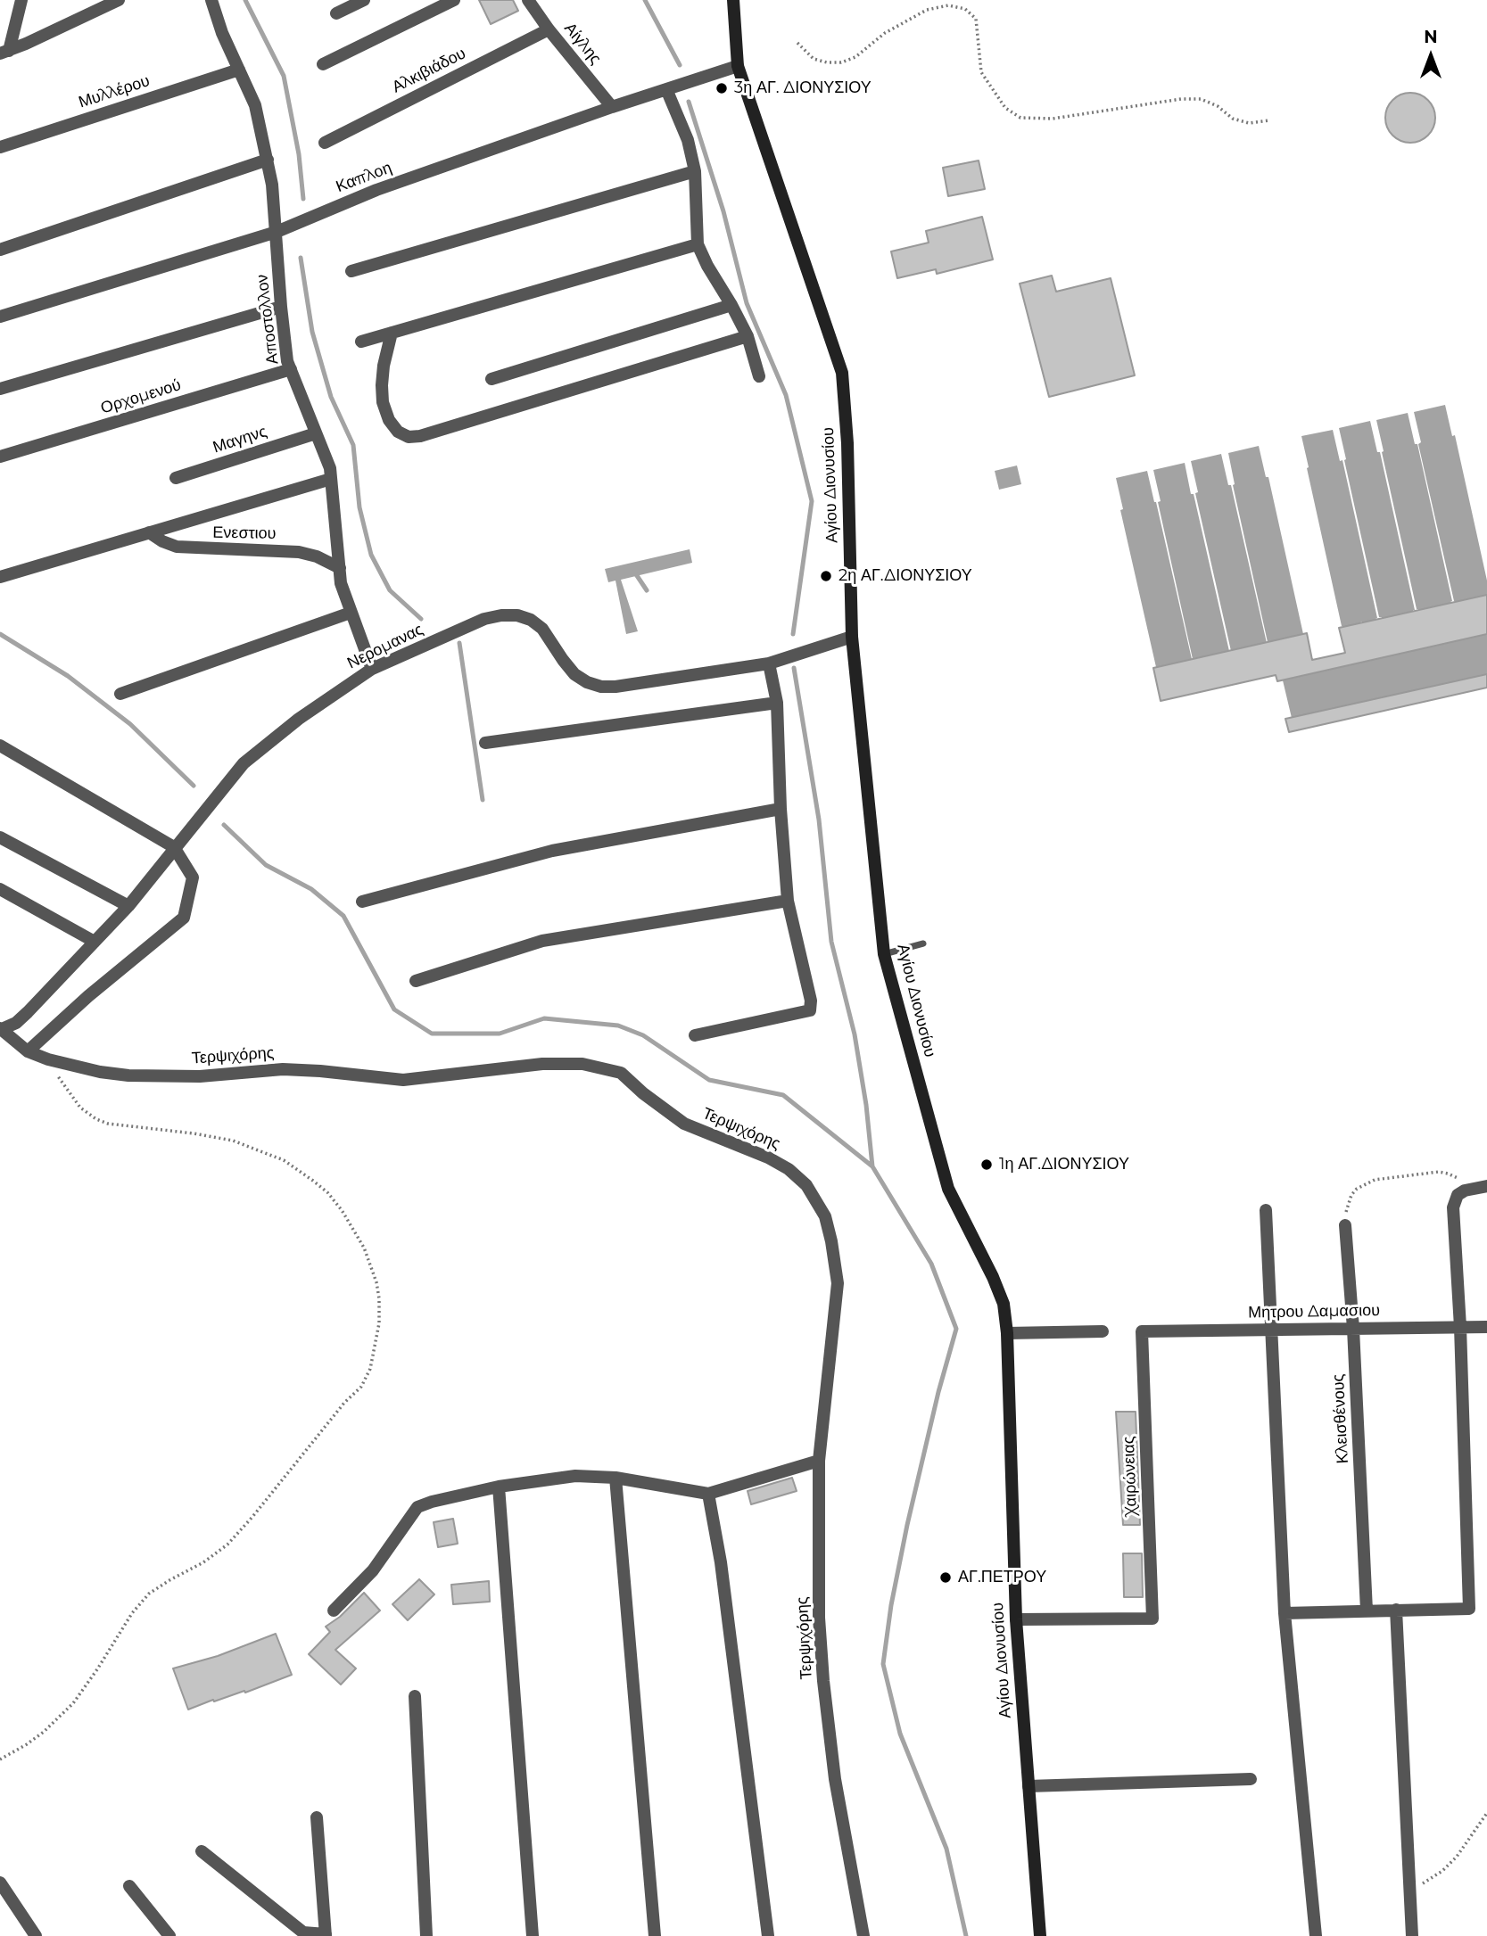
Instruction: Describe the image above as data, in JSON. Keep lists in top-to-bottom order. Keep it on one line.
{"streets":{"street":["Αίγλης","Αλκιβιάδου","Μυλλέρου","Καπλοη","Αποστολλον","Ορχομενού","Μαγηνς","Αγίου Διονυσίου","Ενεστιου","Νερομανας","Τερψιχόρης","Μητρου Δαμασιου","Κλεισθένους","Χαιρώνειας"]},"crossings":[["Αίγλης","Αλκιβιάδου"],["Αίγλης","Καπλοη"],["Μυλλέρου","Αποστολλον"],["Καπλοη","Αποστολλον"],["Καπλοη","Αγίου Διονυσίου"],["Αποστολλον","Ορχομενού"],["Αποστολλον","Μαγηνς"],["Αποστολλον","Ενεστιου"],["Αποστολλον","Νερομανας"],["Αγίου Διονυσίου","Νερομανας"],["Αγίου Διονυσίου","Χαιρώνειας"],["Νερομανας","Τερψιχόρης"],["Μητρου Δαμασιου","Κλεισθένους"],["Μητρου Δαμασιου","Χαιρώνειας"]],"places":["3η ΑΓ. ΔΙΟΝΥΣΙΟΥ","2η ΑΓ.ΔΙΟΝΥΣΙΟΥ","1η ΑΓ.ΔΙΟΝΥΣΙΟΥ","ΑΓ.ΠΕΤΡΟΥ"],"north":"top"}
